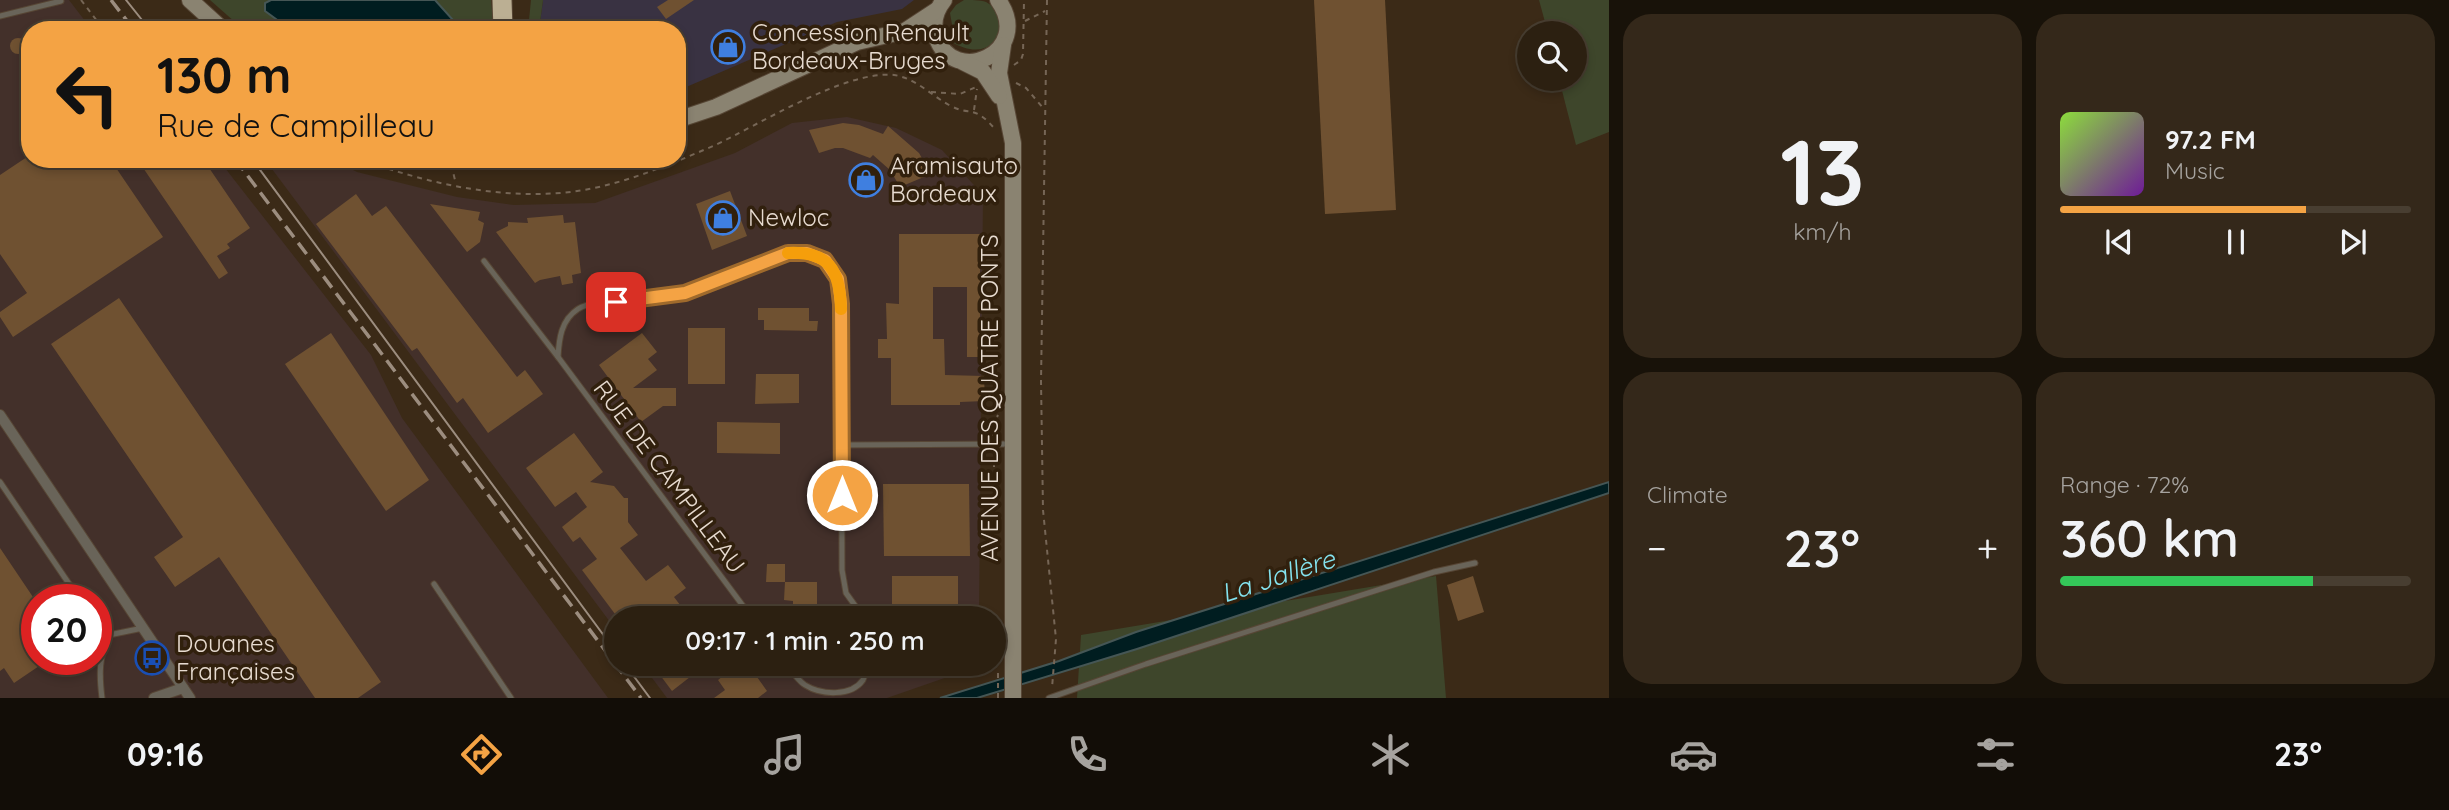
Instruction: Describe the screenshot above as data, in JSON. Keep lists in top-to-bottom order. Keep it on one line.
{"streets":{"main road":["AVENUE DES QUATRE PONTS"],"lane":["RUE DE CAMPILLEAU"]},"water":["La Jallère"],"places":{"shop":["Concession Renault Bordeaux-Bruges","Aramisauto Bordeaux","Newloc"],"bus stop":["Douanes Françaises"]},"page":{"tile":[["13","km/h"],"Climate",["Range · 72%","360 km"]],"turn":["130 m","Rue de Campilleau"],"song":["97.2 FM","Music"],"heat":["−","23°","+"],"limit":"20","trip":"09:17 · 1 min · 250 m","tabs":["09:16","23°"]}}
